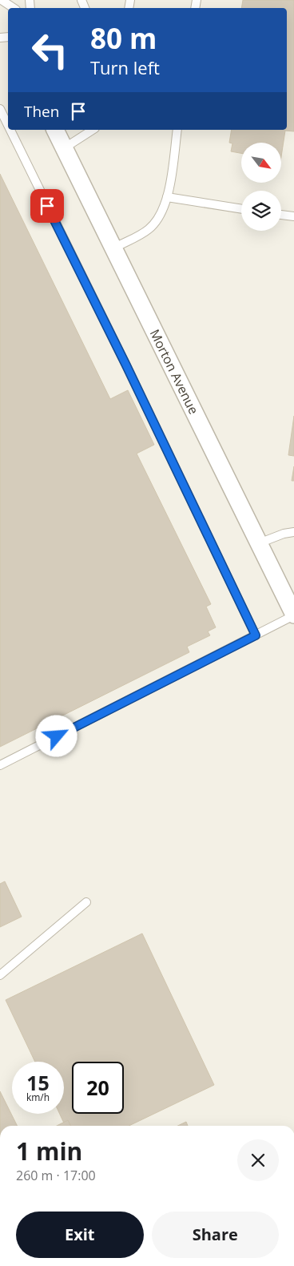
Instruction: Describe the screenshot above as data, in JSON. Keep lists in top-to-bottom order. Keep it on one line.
{"streets":{"street":["Morton Avenue"]},"north":"bottom right","page":{"turn":["80 m","Turn left"],"then":"Then","speed":"15 km/h","limit":"20","heading":["1 min","260 m · 17:00"],"buttons":["Exit","Share"]}}
